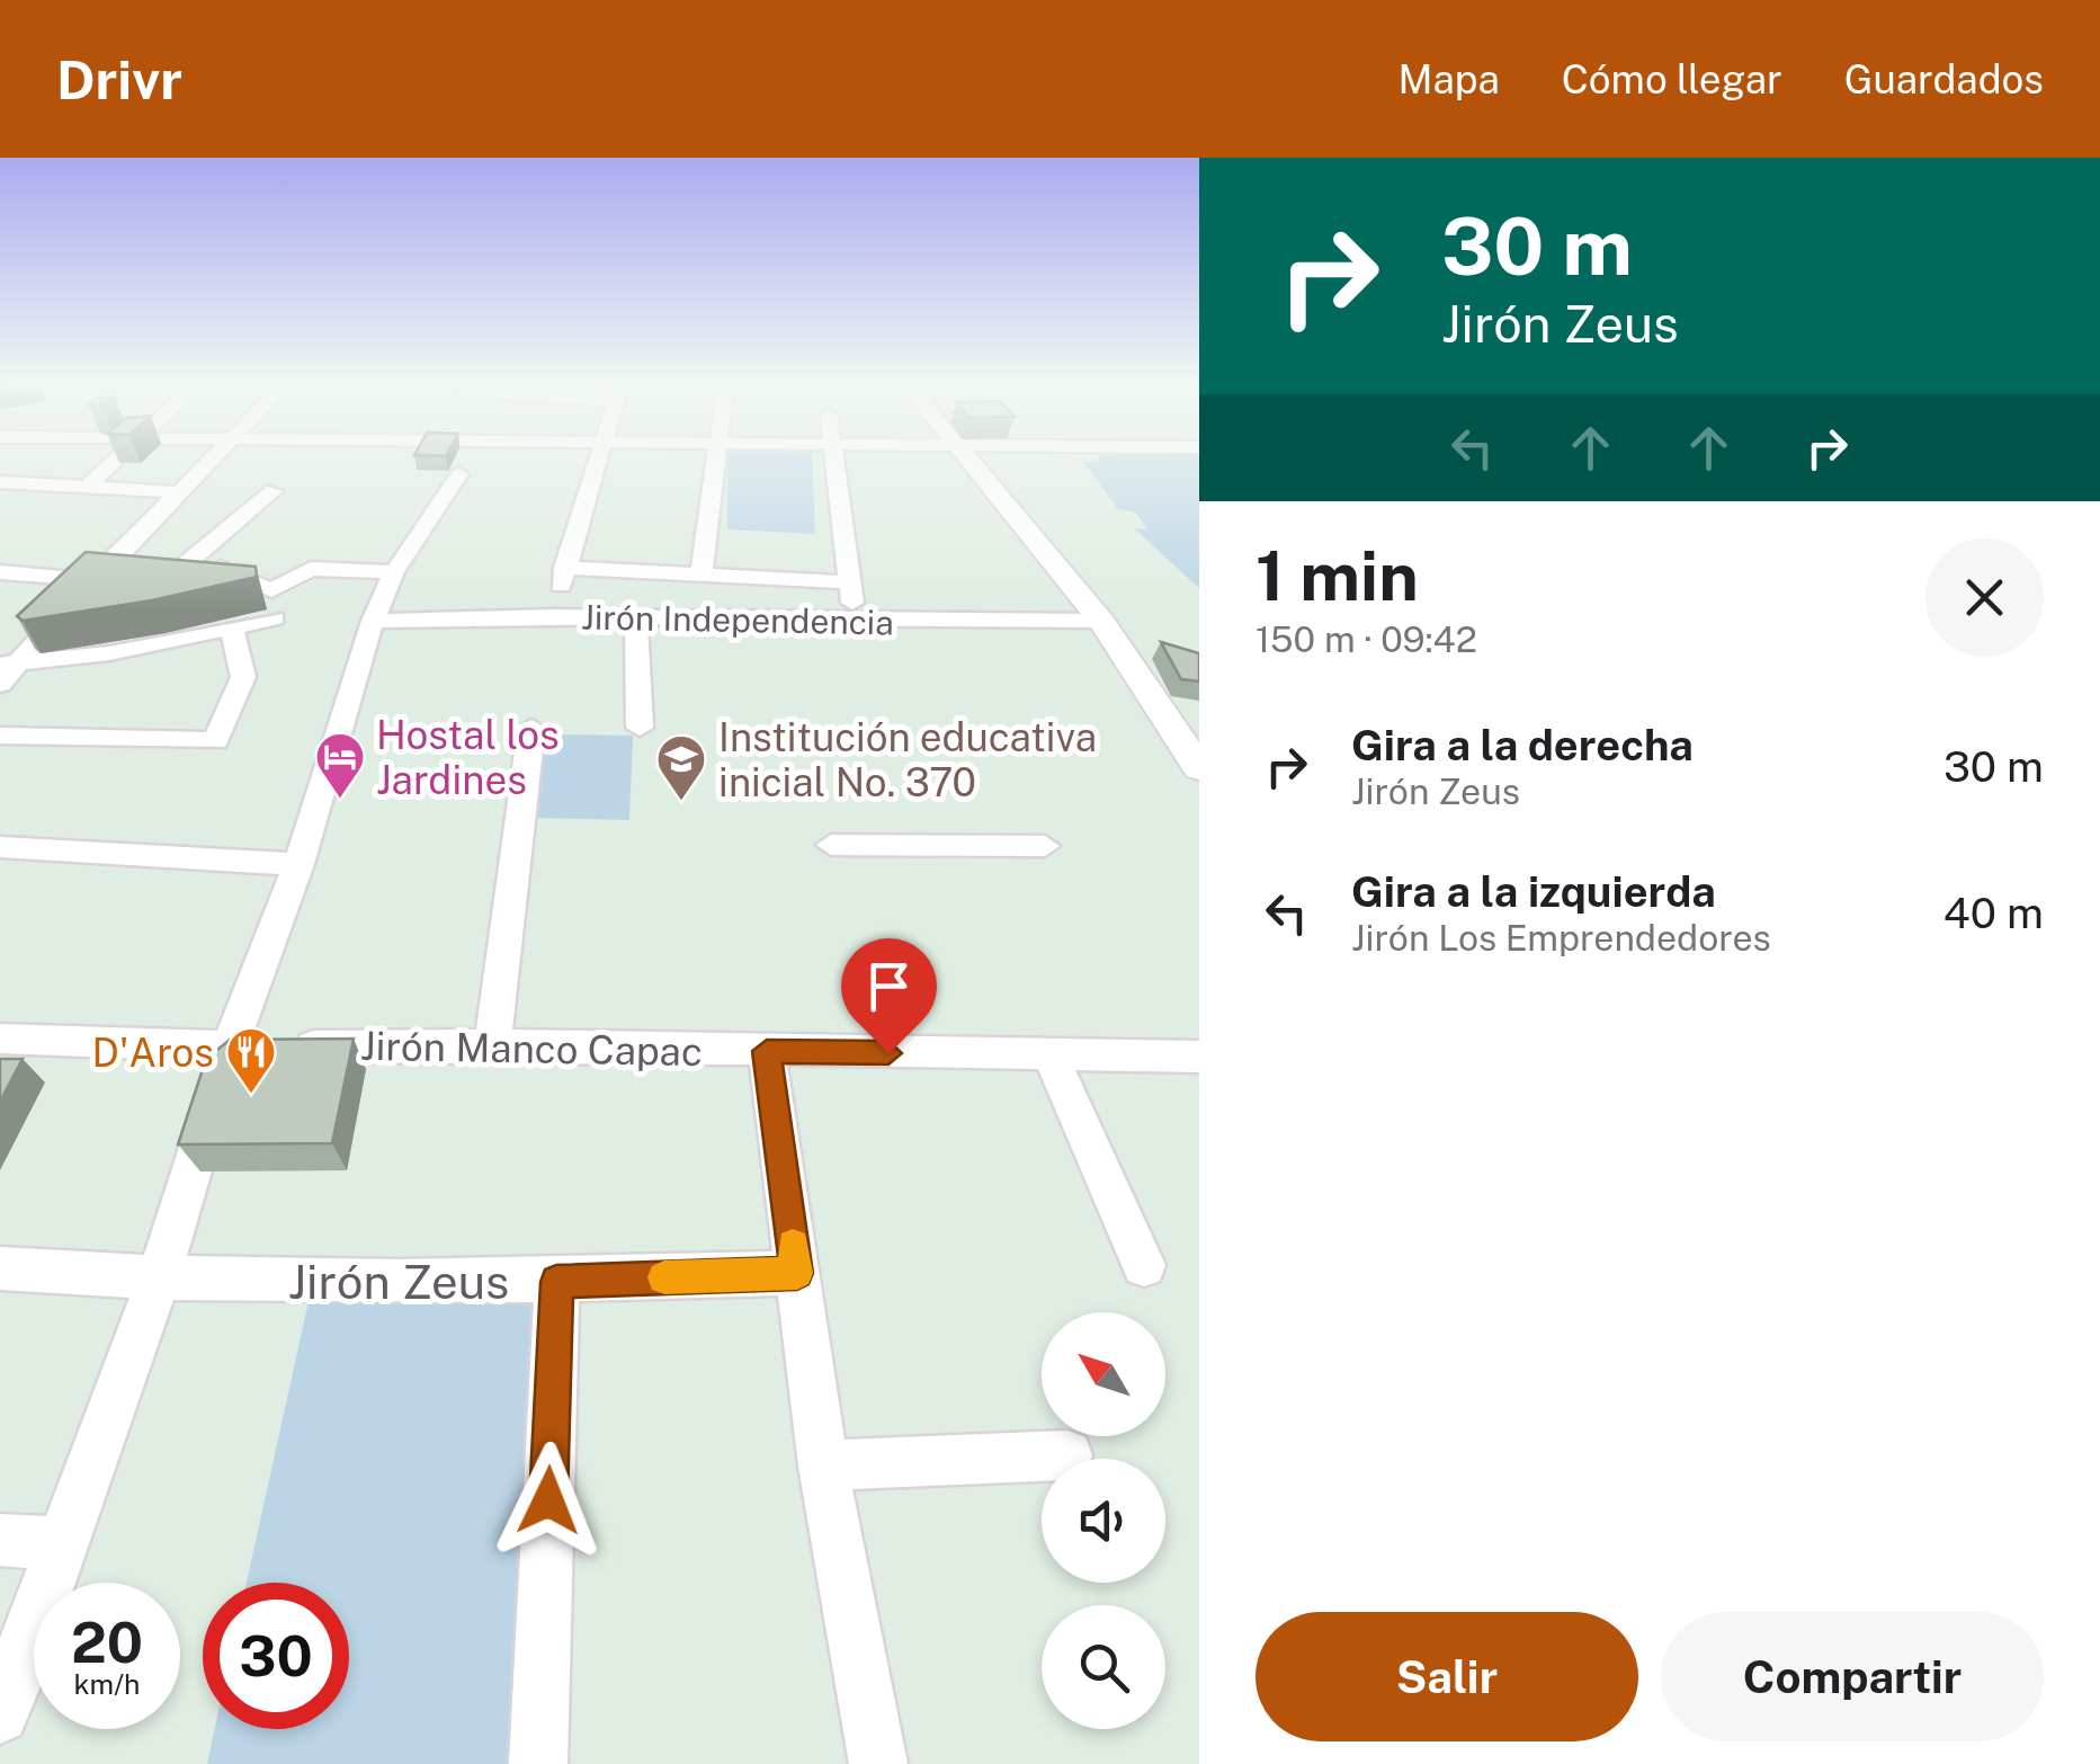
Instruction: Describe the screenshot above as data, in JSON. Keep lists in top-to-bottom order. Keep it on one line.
{"streets":{"street":["Jirón Independencia","Jirón Manco Capac","Jirón Zeus"]},"places":{"hotel":["Hostal los Jardines"],"school or university":["Institución educativa inicial No. 370"],"restaurant":["D'Aros"]},"north":"top left","page":{"header":"Drivr","nav":["Mapa","Cómo llegar","Guardados"],"turn":["30 m","Jirón Zeus"],"heading":["1 min","150 m · 09:42"],"list":[{"name":"Gira a la derecha","note":"Jirón Zeus","value":"30 m"},{"name":"Gira a la izquierda","note":"Jirón Los Emprendedores","value":"40 m"}],"speed":"20 km/h","limit":"30","buttons":["Salir","Compartir"]}}
